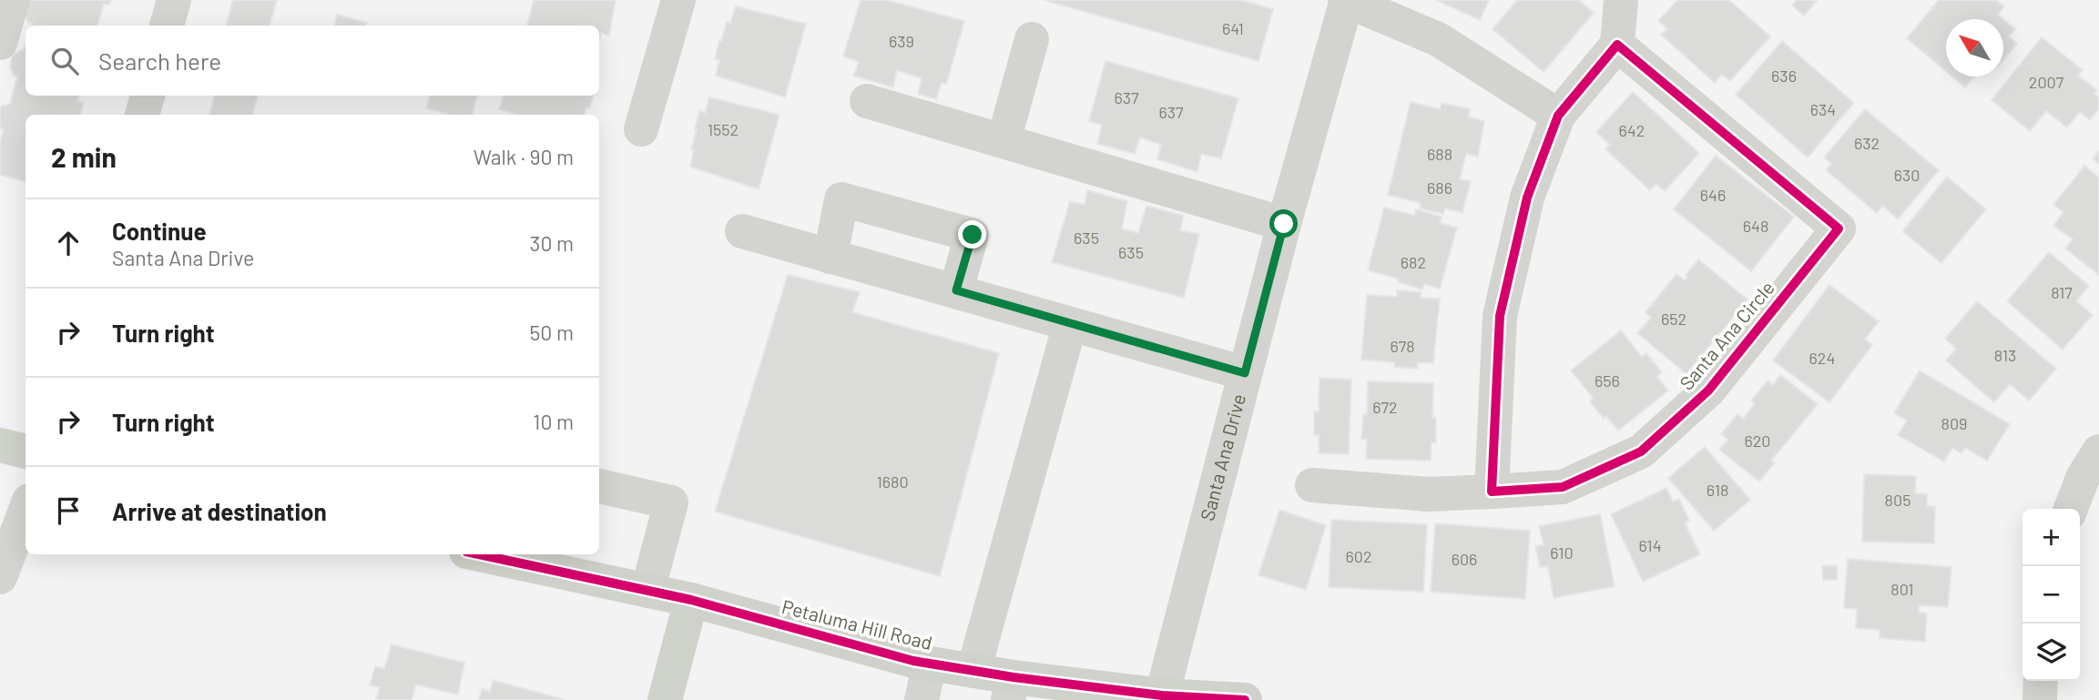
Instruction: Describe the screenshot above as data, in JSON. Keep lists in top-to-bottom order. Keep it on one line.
{"streets":{"main road":["Petaluma Hill Road"],"street":["Santa Ana Circle","Santa Ana Drive"]},"crossings":[["Santa Ana Drive","Petaluma Hill Road"]],"house_numbers":["641","639","636","2007","637","634","637","1552","642","632","688","630","686","646","648","635","635","682","817","652","678","813","624","656","672","809","620","1680","618","805","614","610","602","606","801"],"north":"top left","page":{"search":"Search here","heading":["2 min","Walk · 90 m"],"list":[["Continue","Santa Ana Drive","30 m"],["Turn right","50 m"],["Turn right","10 m"],"Arrive at destination"],"map_buttons":["+","−"]}}
